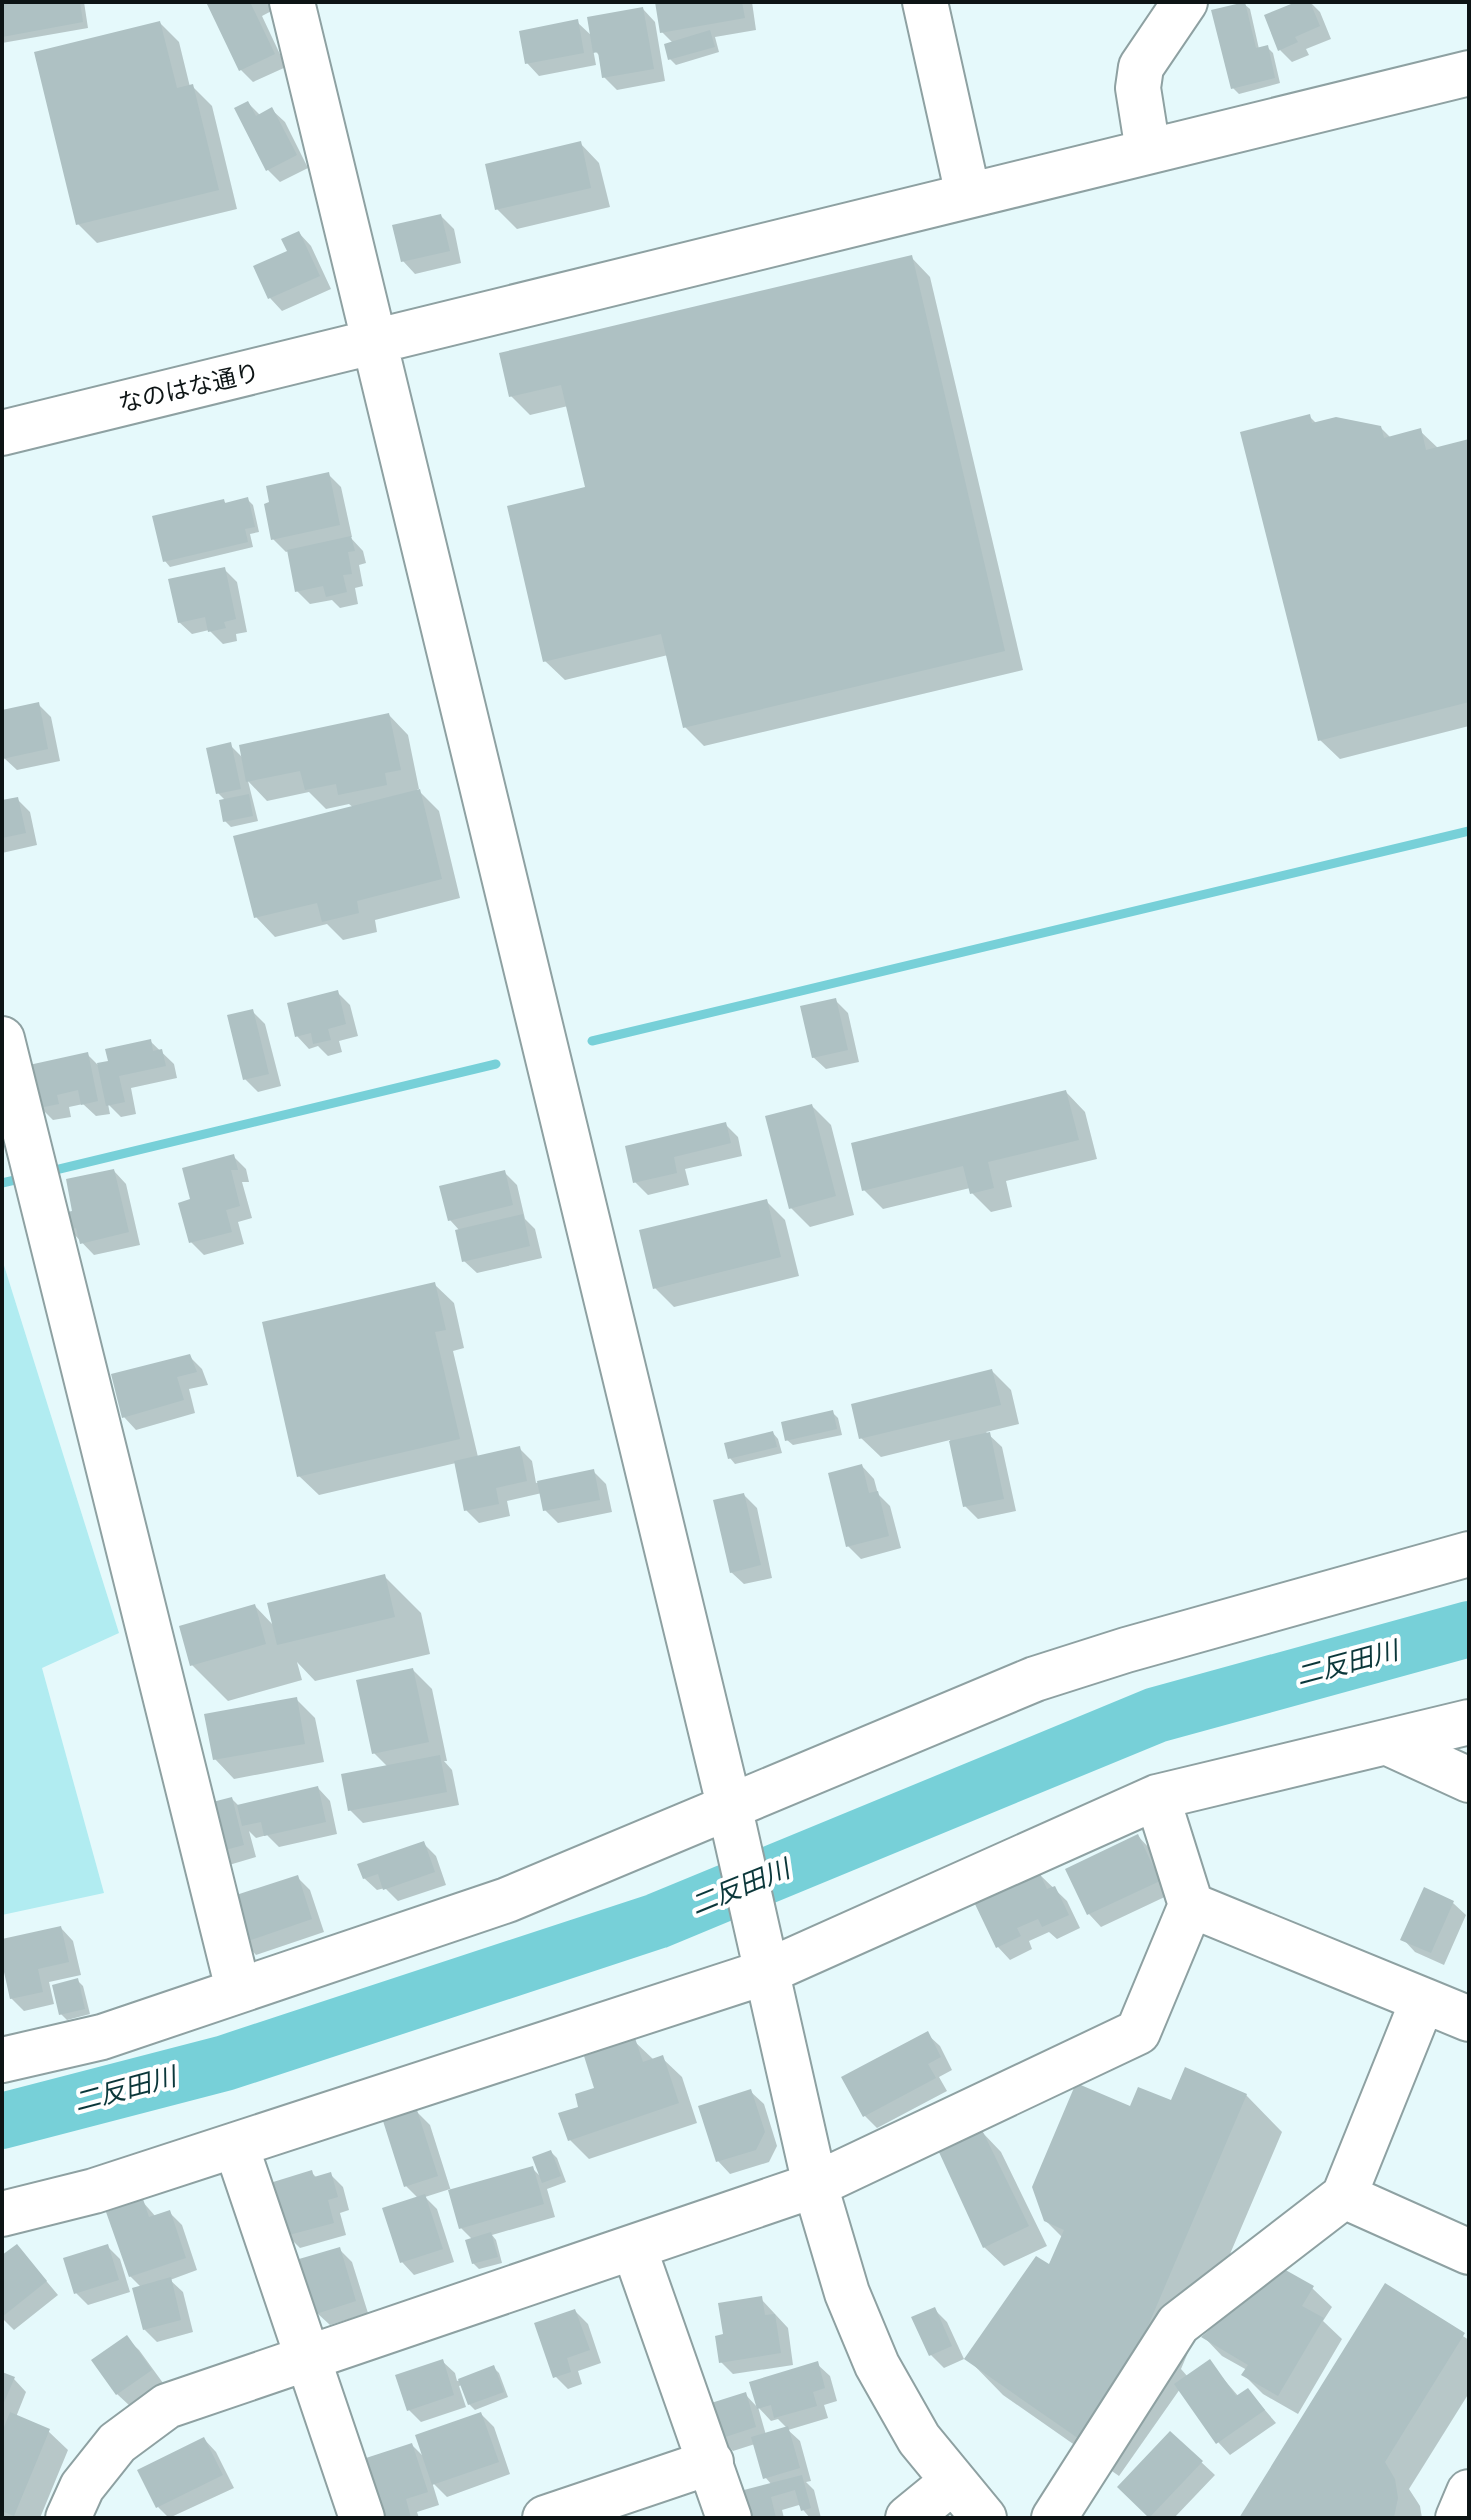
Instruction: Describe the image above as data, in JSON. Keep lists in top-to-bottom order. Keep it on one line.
{"streets":{"street":["なのはな通り"]},"water":["二反田川"]}
